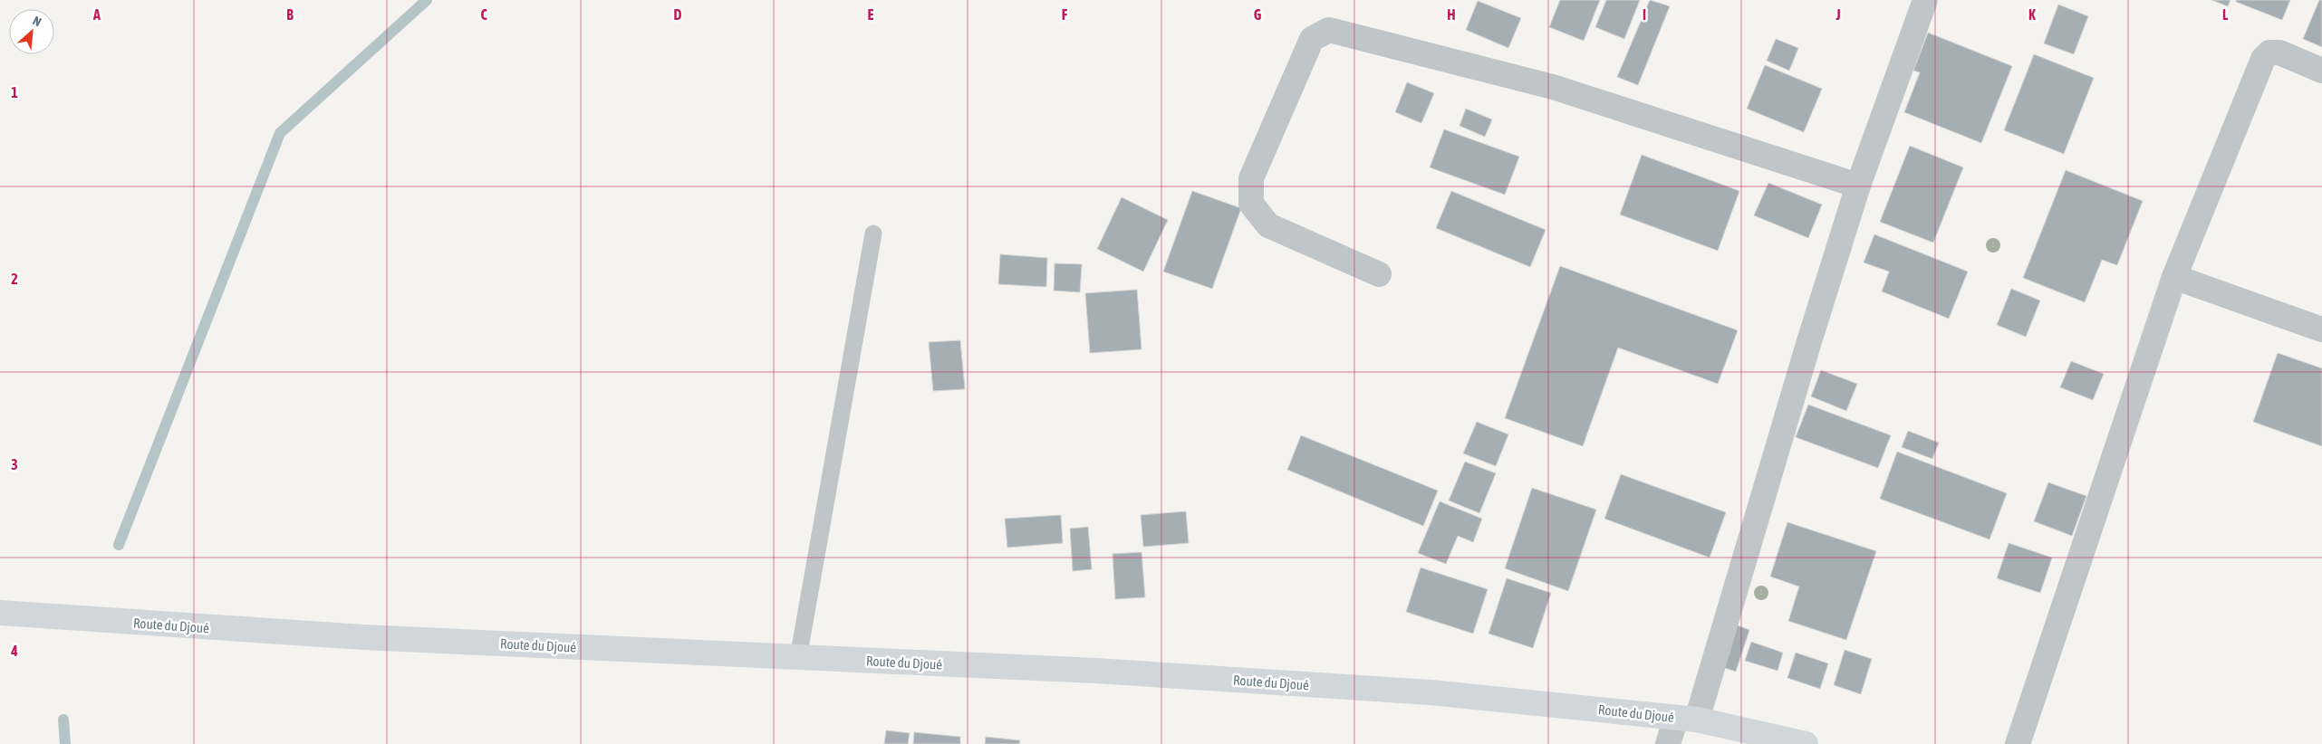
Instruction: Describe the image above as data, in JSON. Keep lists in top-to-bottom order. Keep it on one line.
{"streets":{"main road":["Route du Djoué"]},"north":"top right","grid":{"columns":["A","B","C","D","E","F","G","H","I","J","K","L"],"rows":["1","2","3","4"]}}
